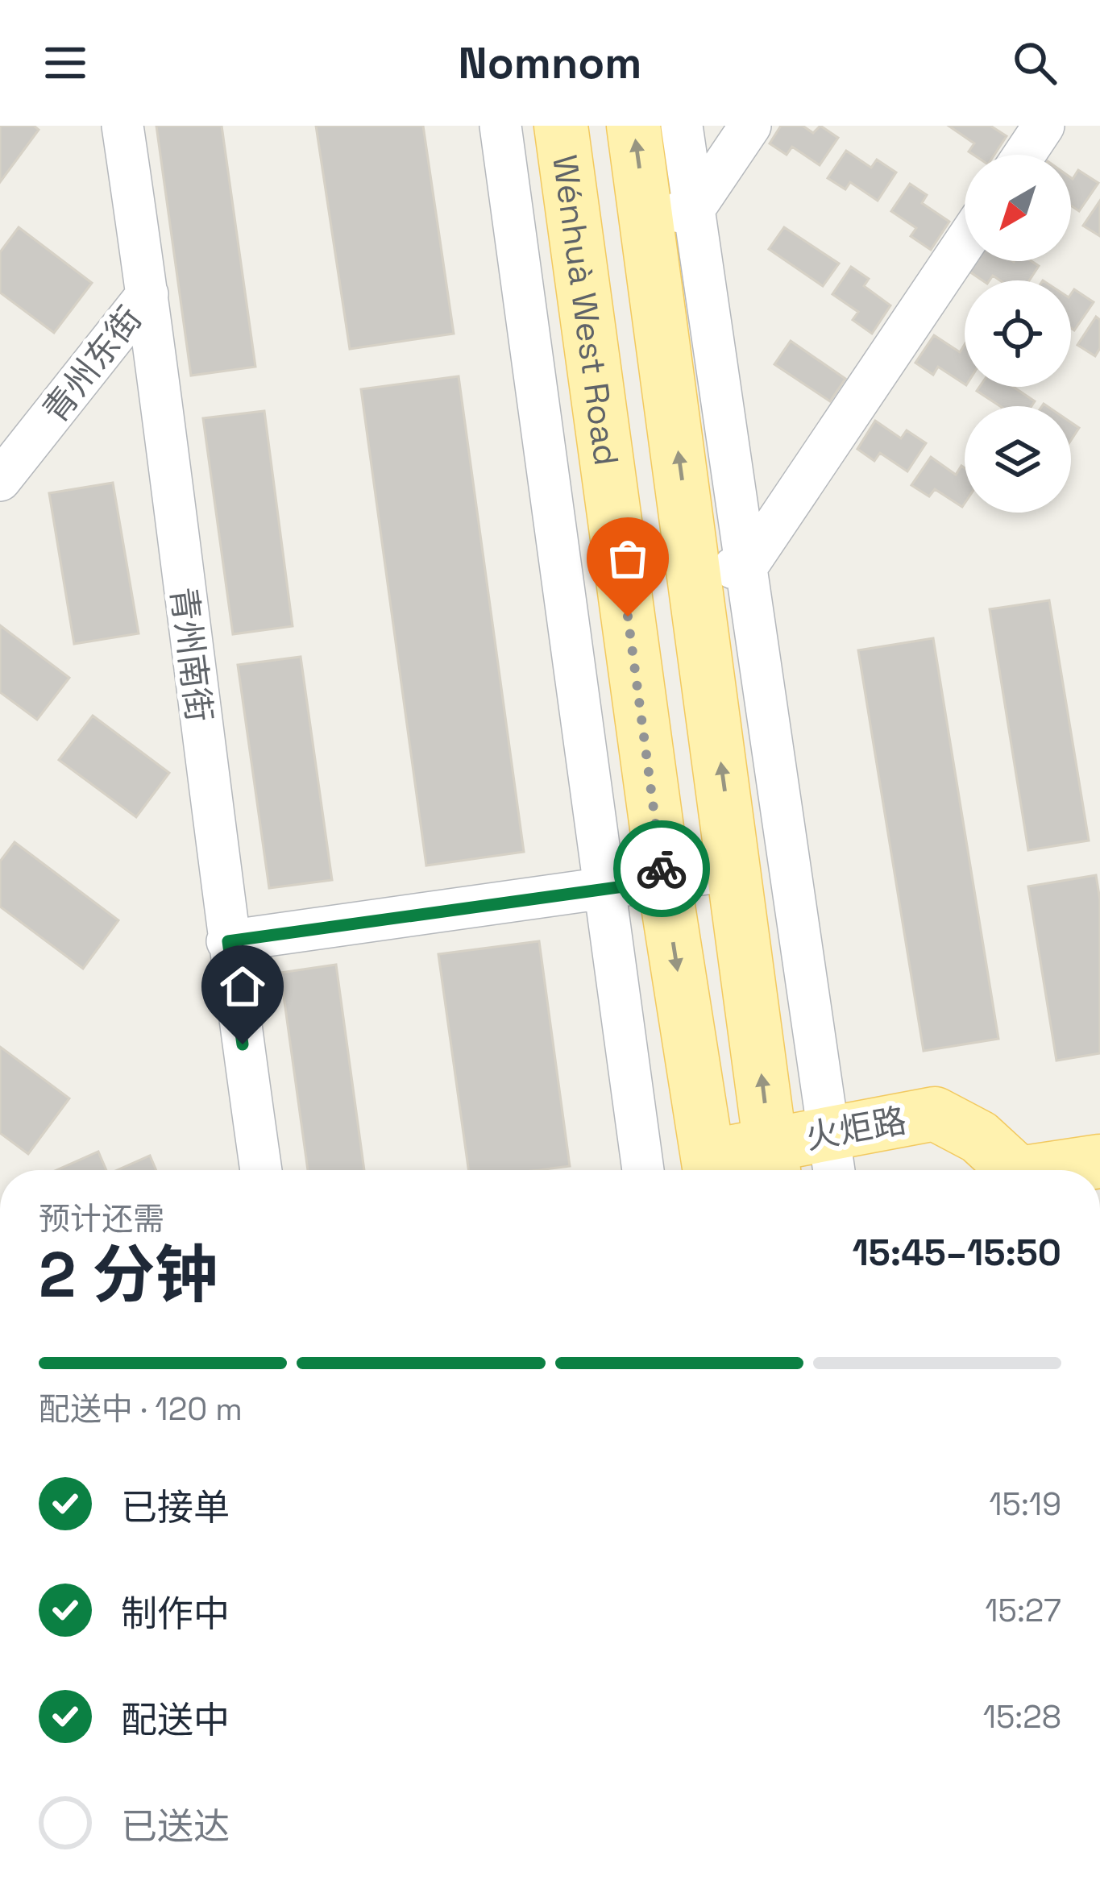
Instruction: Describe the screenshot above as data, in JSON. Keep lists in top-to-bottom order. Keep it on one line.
{"streets":{"main road":["Wénhuà West Road","火炬路"],"street":["青州东街","青州南街"]},"crossings":[["Wénhuà West Road","火炬路"],["青州东街","青州南街"]],"north":"bottom left","page":{"header":"Nomnom","heading":["2 分钟","预计还需","15:45–15:50"],"bar":"配送中 · 120 m","list":[["已接单","15:19"],["制作中","15:27"],["配送中","15:28"],"已送达"]}}
